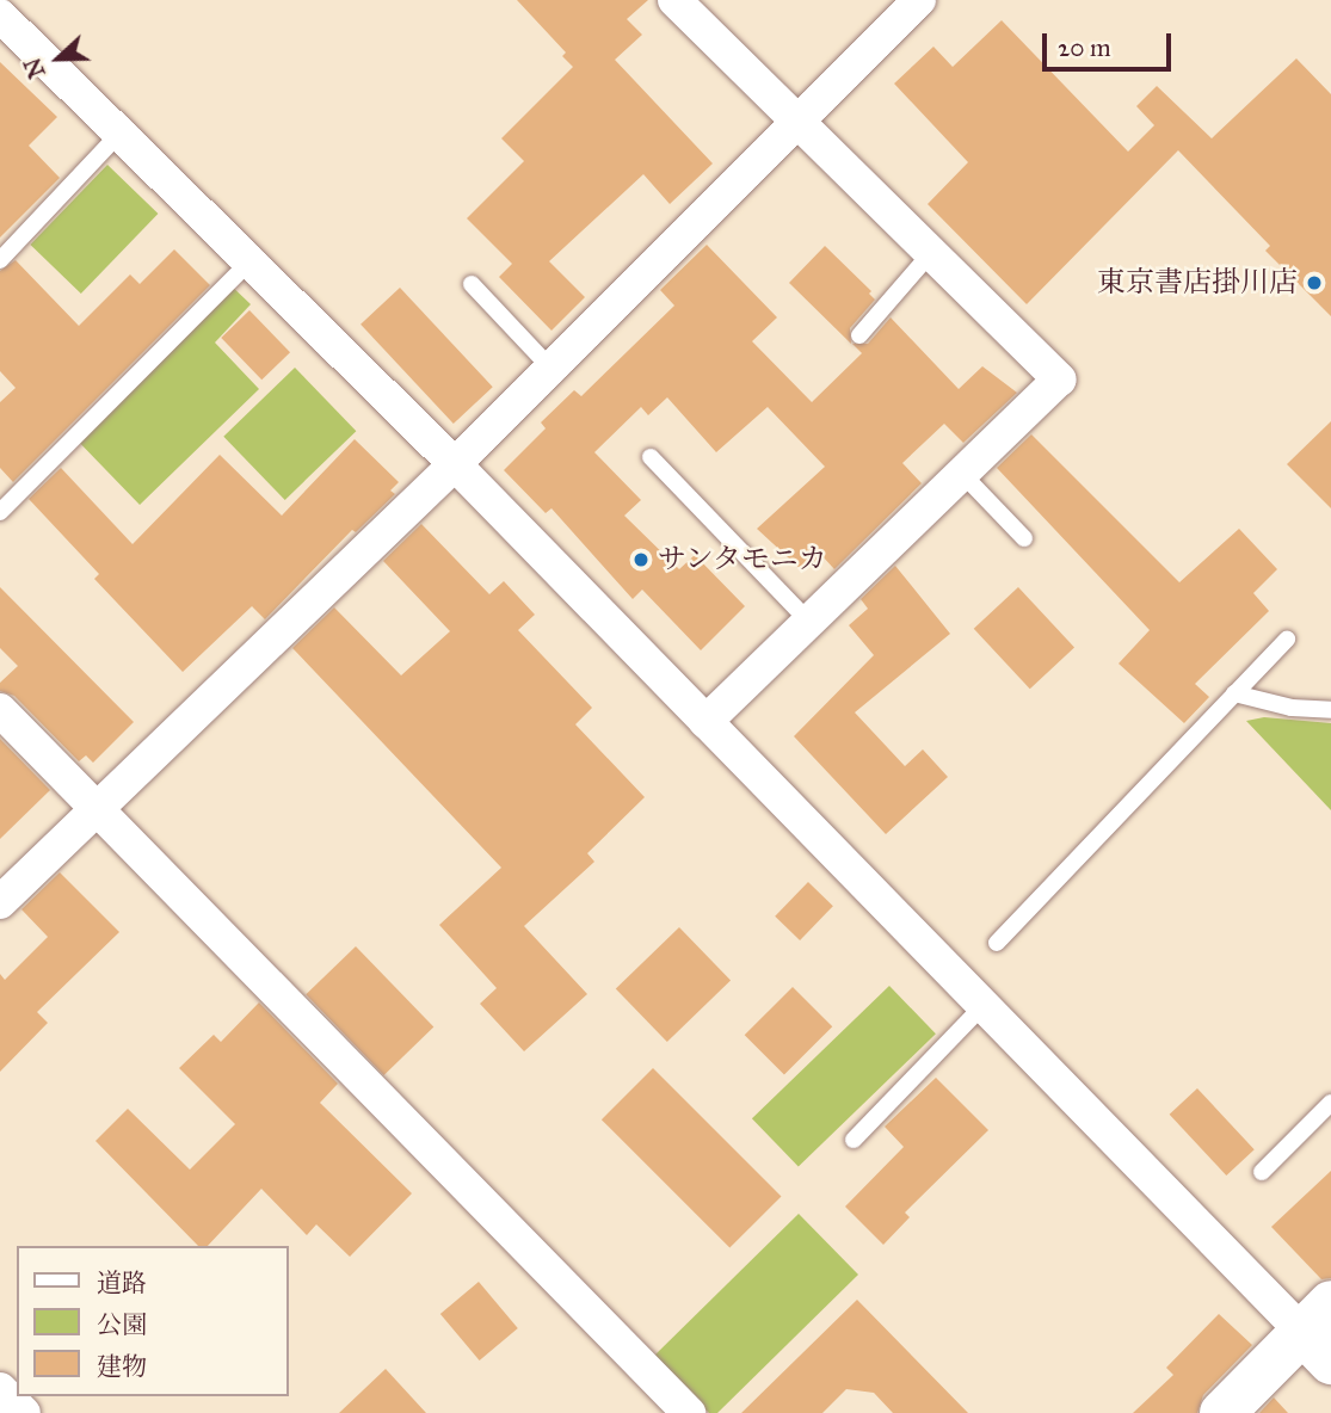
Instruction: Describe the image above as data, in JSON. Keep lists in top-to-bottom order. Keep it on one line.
{"places":["東京書店掛川店","サンタモニカ"],"legend":["道路","公園","建物"],"scale_bar":"20 m","north":"left"}
